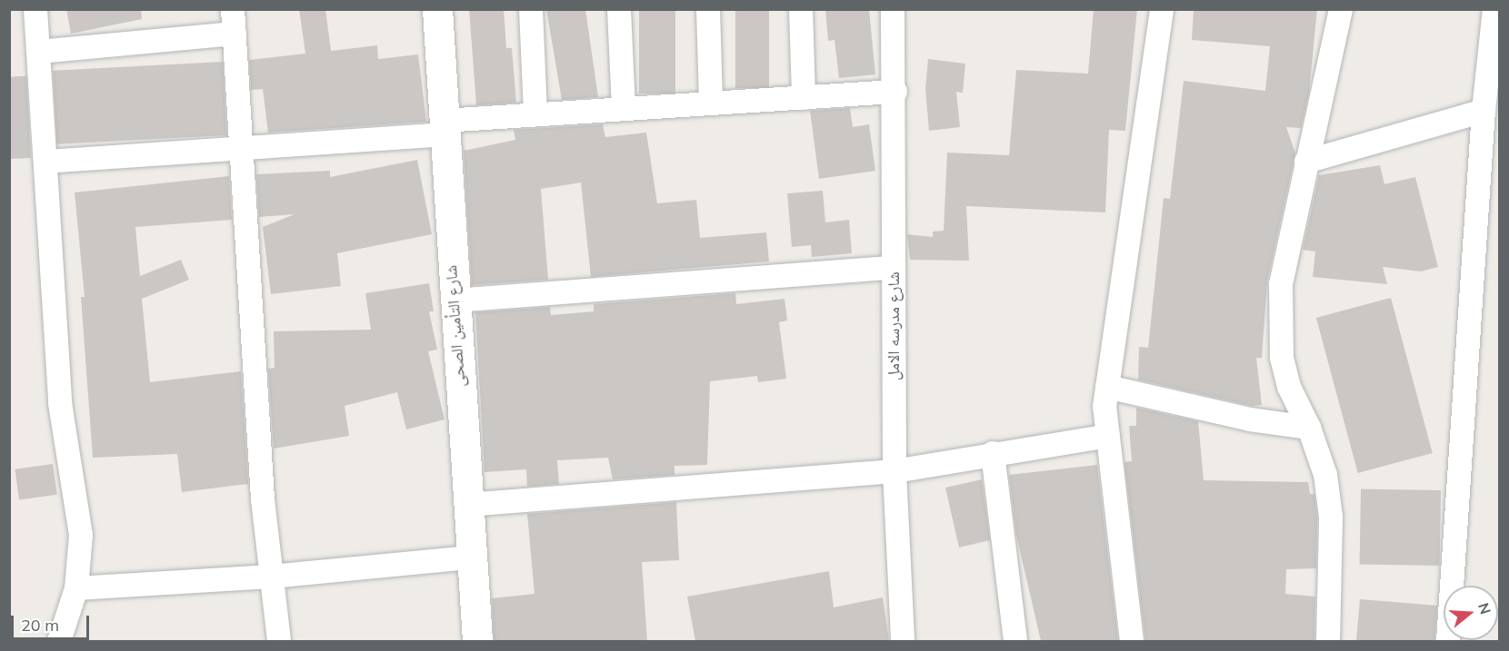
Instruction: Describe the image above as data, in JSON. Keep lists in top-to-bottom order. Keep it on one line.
{"streets":{"street":["شارع التأمين الصحى","شارع مدرسه الامل"]},"scale_bar":"20 m","north":"right"}
